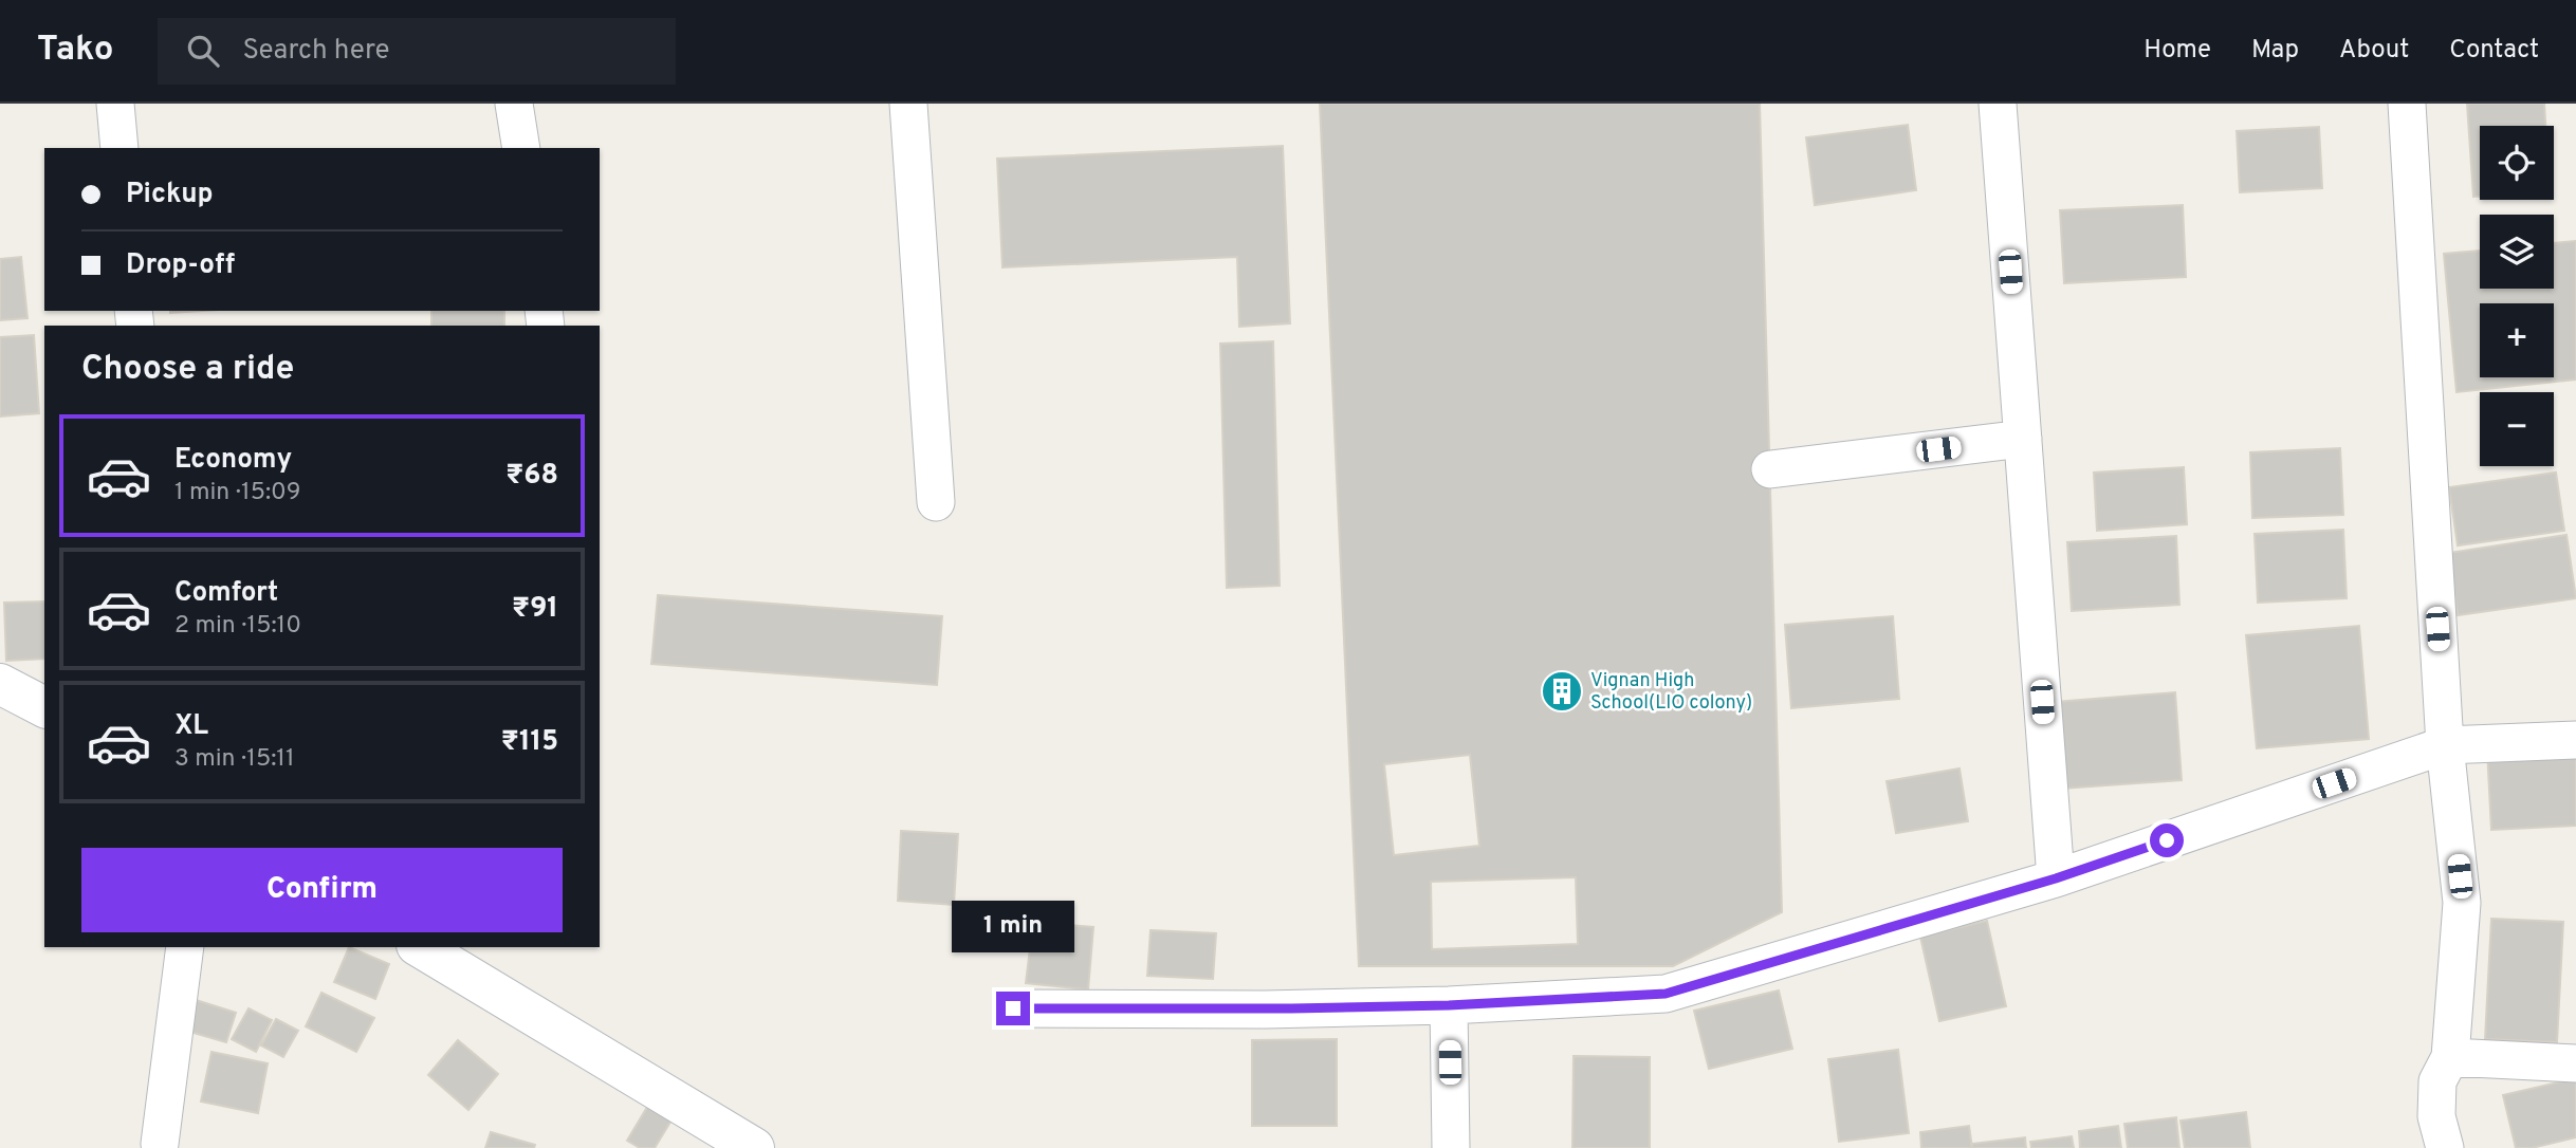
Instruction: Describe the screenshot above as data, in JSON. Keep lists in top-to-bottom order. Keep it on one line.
{"places":{"building":["Vignan High School(LIO colony)"]},"page":{"header":"Tako","search":"Search here","nav":["Home","Map","About","Contact"],"map_buttons":["+","−"],"banner":["Pickup","Drop-off"],"heading":"Choose a ride","list":[{"name":"Economy","note":"1 min · 15:09","value":"₹68"},{"name":"Comfort","note":"2 min · 15:10","value":"₹91"},{"name":"XL","note":"3 min · 15:11","value":"₹115"}],"buttons":"Confirm","bubble":"1 min"}}
